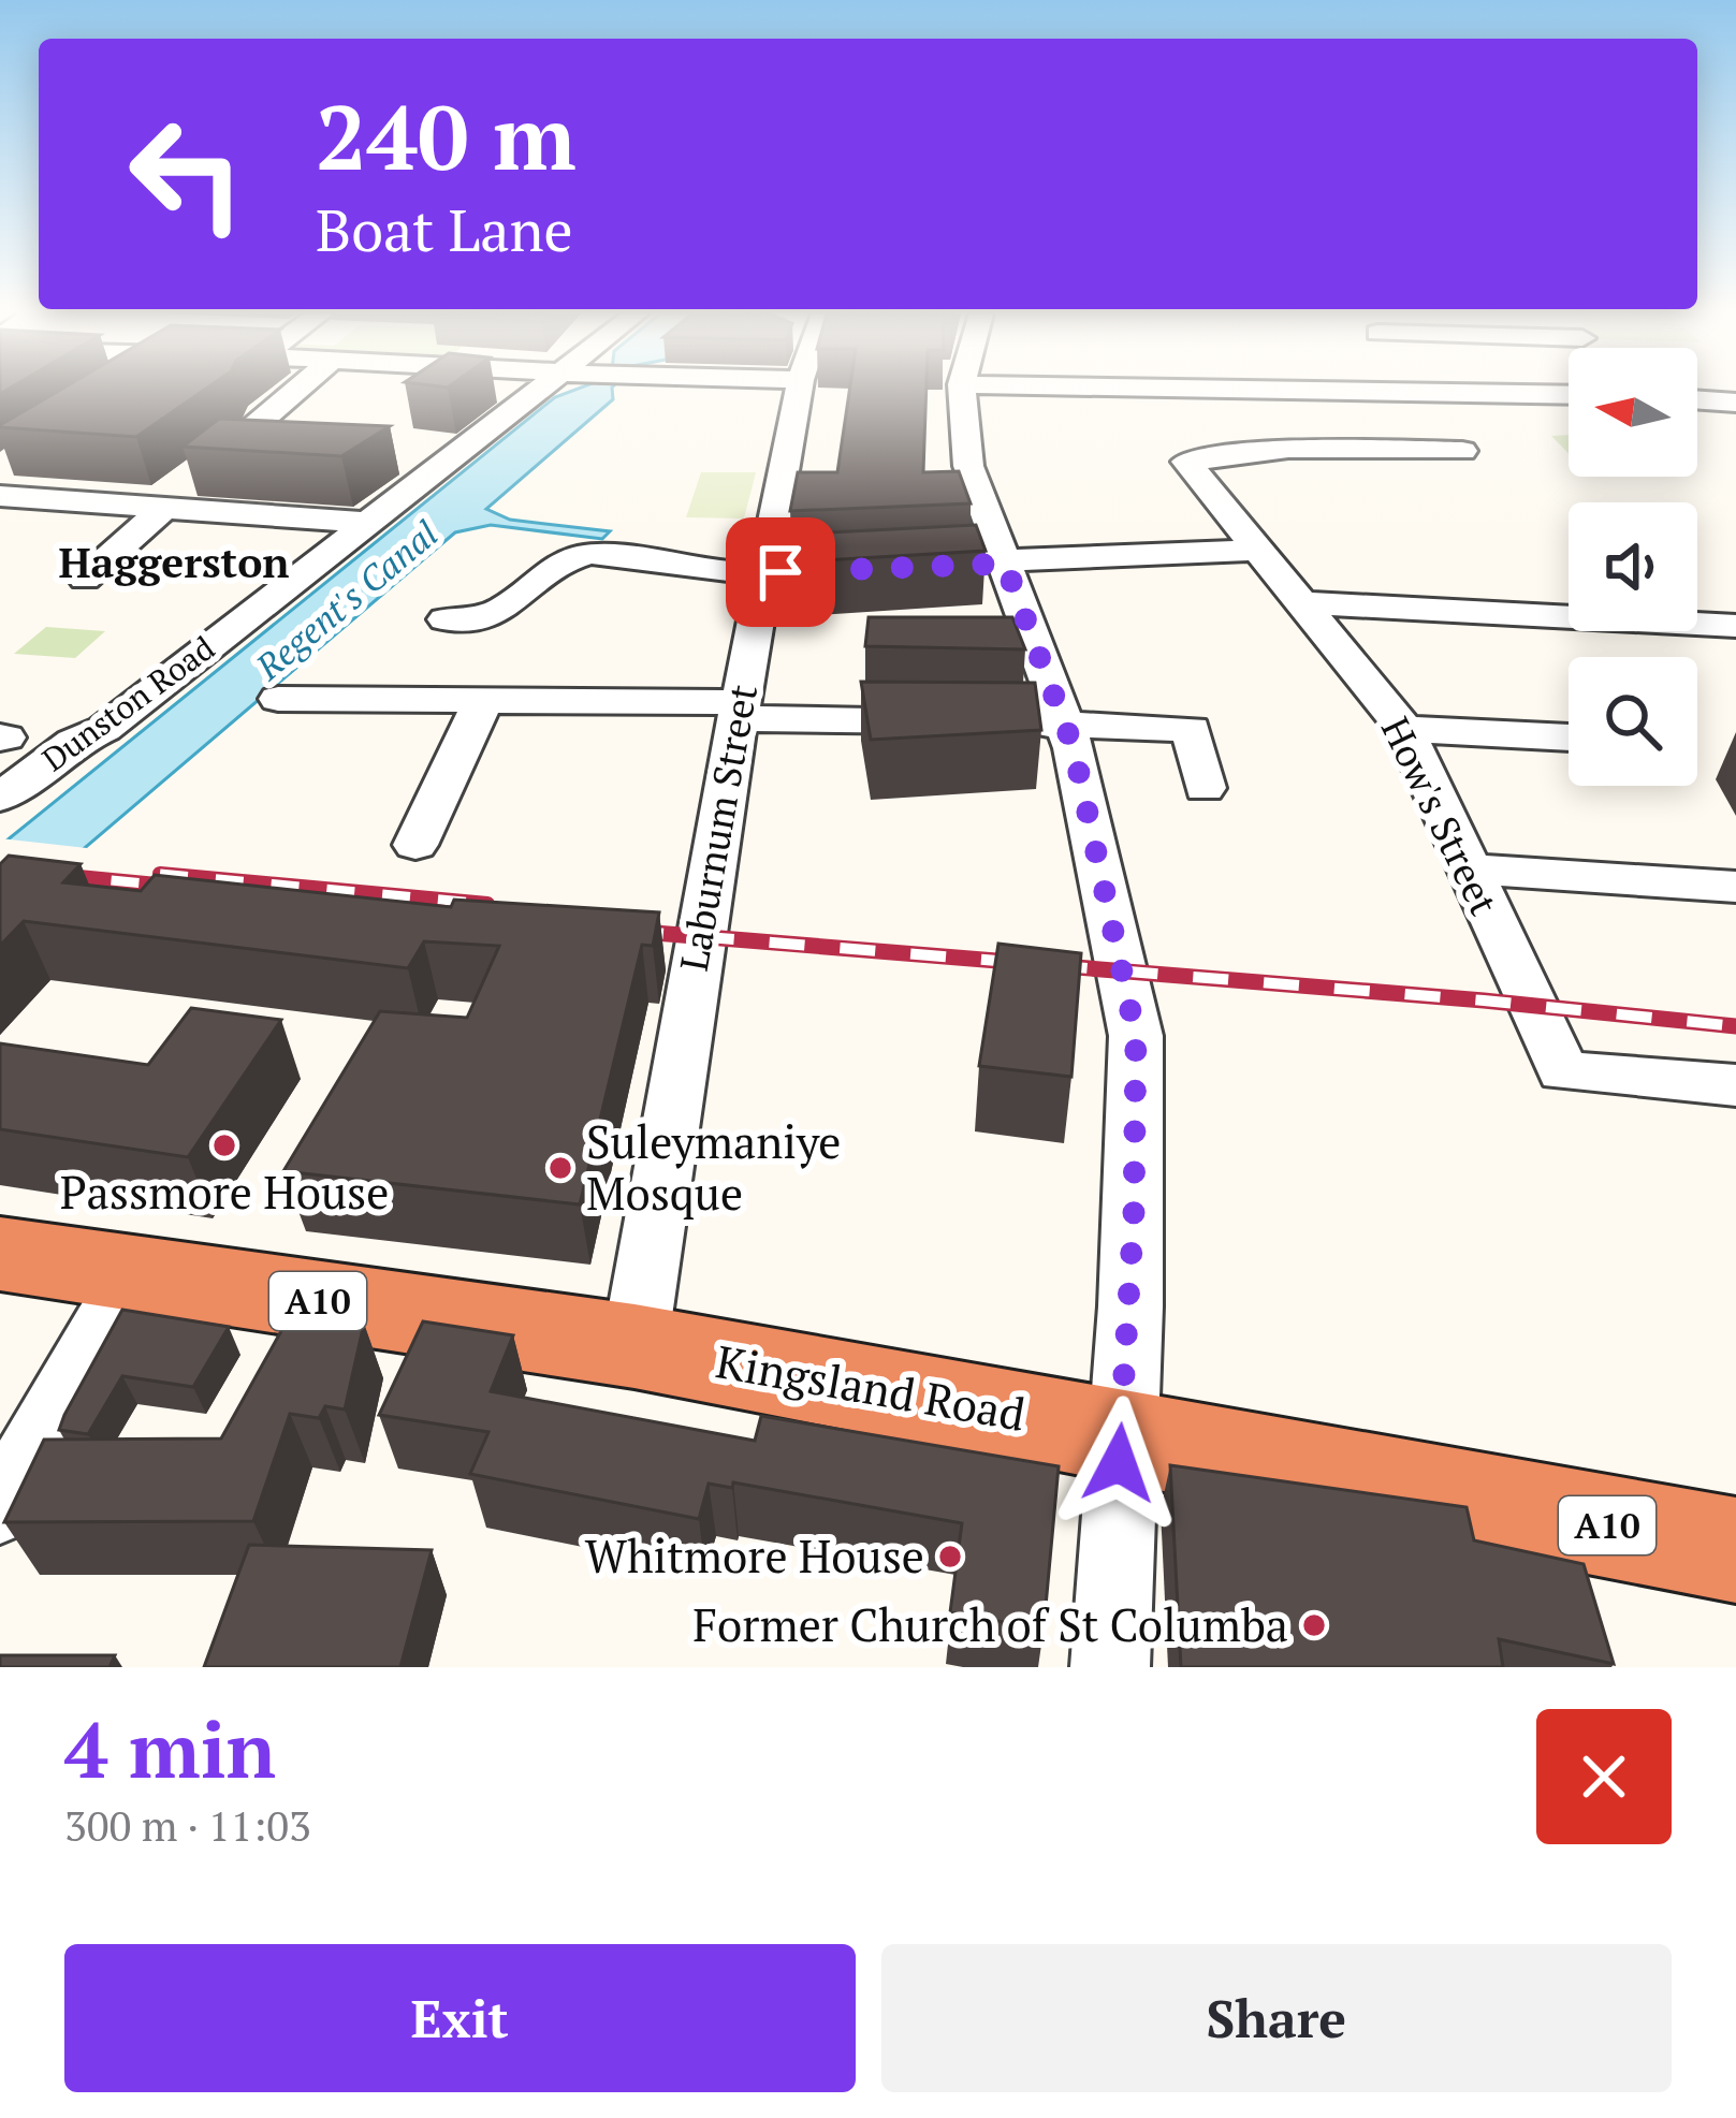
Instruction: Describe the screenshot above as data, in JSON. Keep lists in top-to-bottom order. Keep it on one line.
{"streets":{"highway":["A10","Kingsland Road"],"street":["Dunston Road","How's Street","Laburnum Street"]},"crossings":[["Laburnum Street","Kingsland Road"]],"districts":["Haggerston"],"water":["Regent's Canal"],"places":["Passmore House","Suleymaniye Mosque","Whitmore House","Former Church of St Columba"],"north":"left","page":{"turn":["240 m","Boat Lane"],"heading":["4 min","300 m · 11:03"],"buttons":["Exit","Share"]}}
